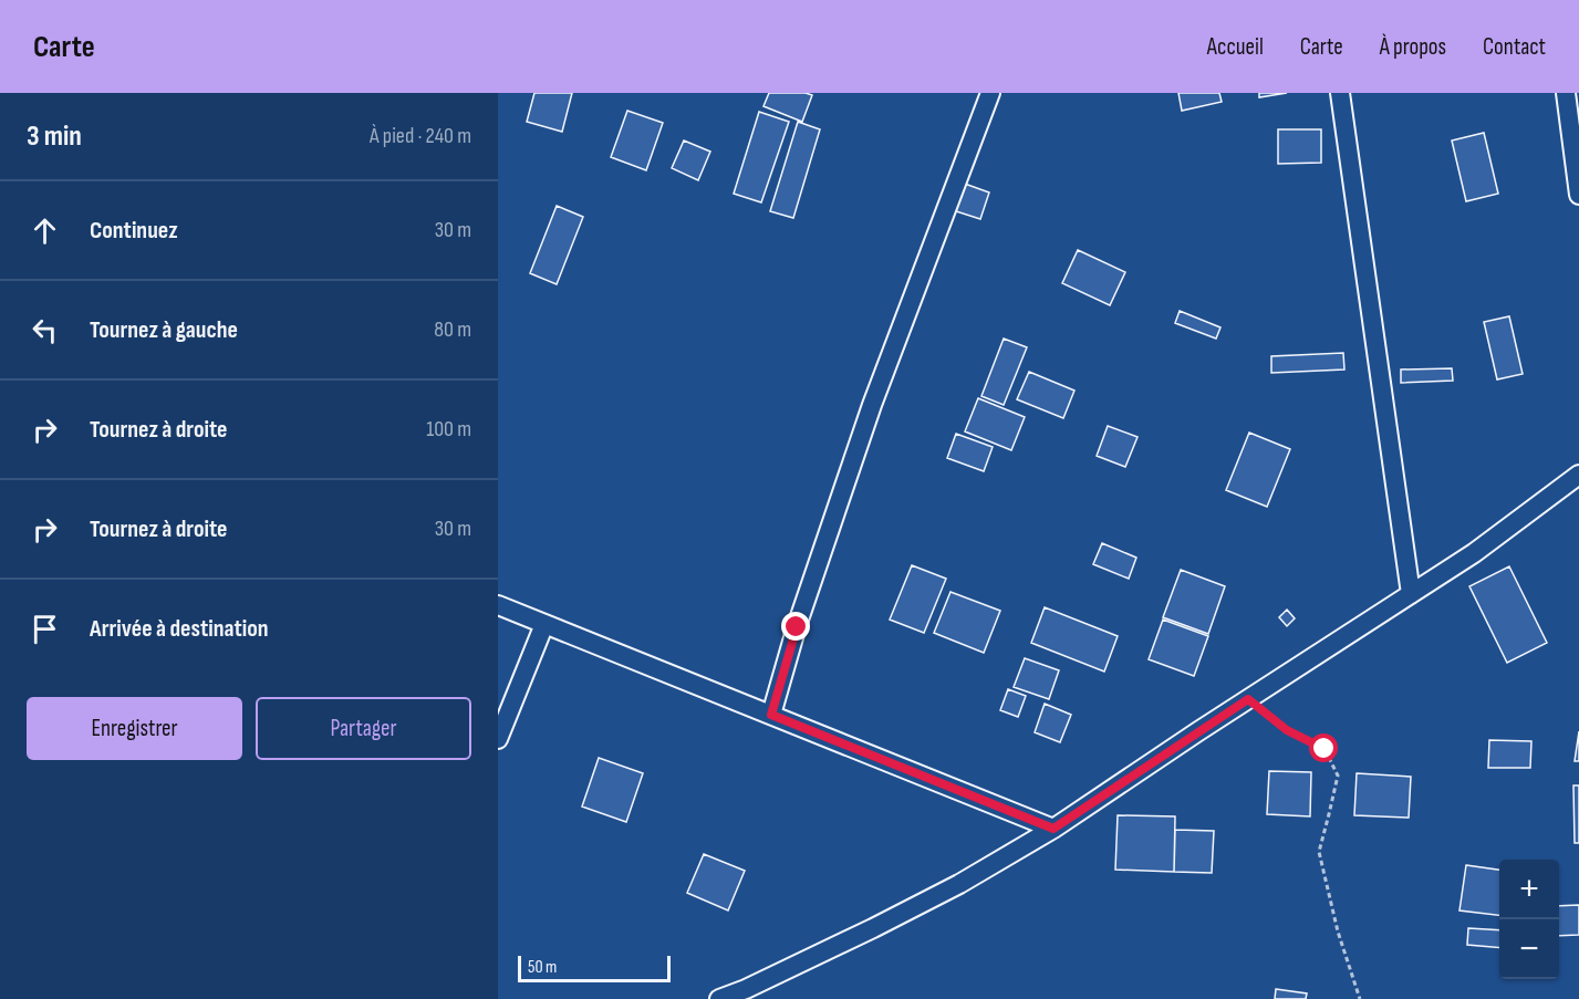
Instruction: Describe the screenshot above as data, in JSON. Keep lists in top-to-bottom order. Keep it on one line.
{"scale_bar":"50 m","page":{"header":"Carte","nav":["Accueil","Carte","À propos","Contact"],"heading":["3 min","À pied · 240 m"],"list":[["Continuez","30 m"],["Tournez à gauche","80 m"],["Tournez à droite","100 m"],["Tournez à droite","30 m"],"Arrivée à destination"],"buttons":["Enregistrer","Partager"],"map_buttons":["+","−"],"scale":"50 m"}}
